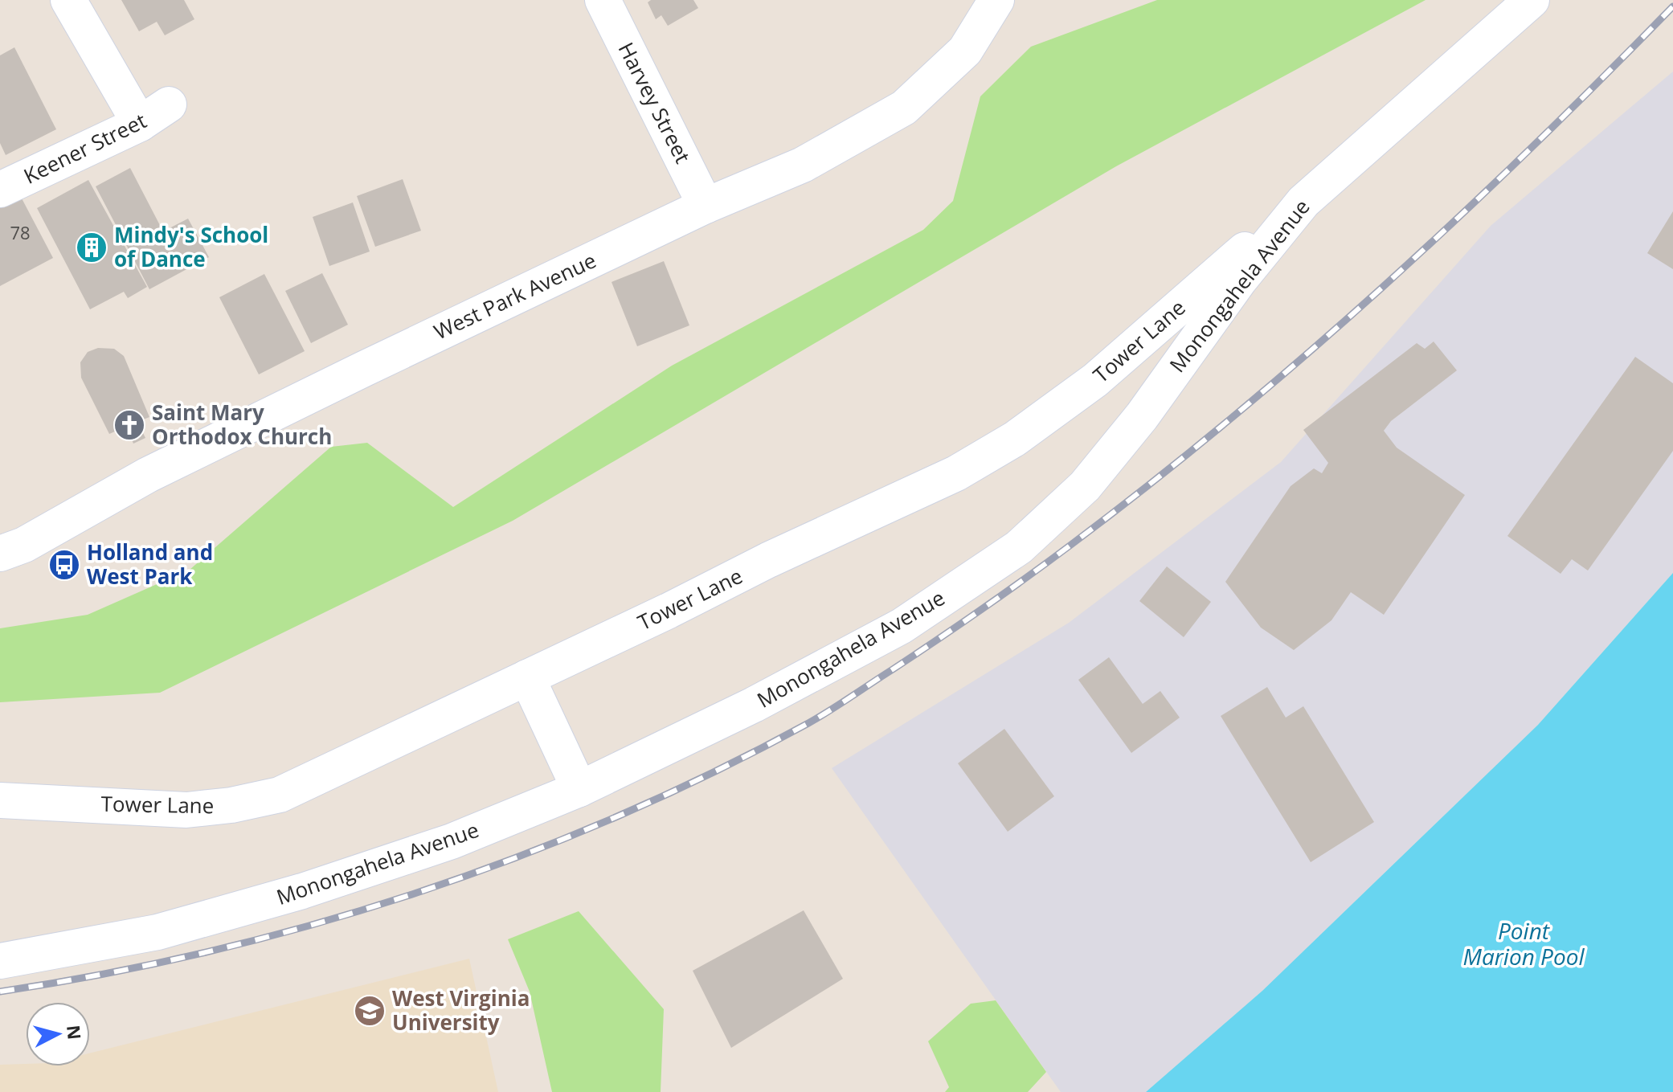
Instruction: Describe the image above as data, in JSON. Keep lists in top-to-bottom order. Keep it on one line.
{"streets":{"street":["Harvey Street","Keener Street","Monongahela Avenue","West Park Avenue","Tower Lane"]},"crossings":[["Harvey Street","West Park Avenue"],["Monongahela Avenue","Tower Lane"]],"water":["Point Marion Pool"],"places":{"building":["Mindy's School of Dance"],"church":["Saint Mary Orthodox Church"],"bus stop":["Holland and West Park"],"school or university":["West Virginia University"]},"house_numbers":["78"],"north":"right"}
